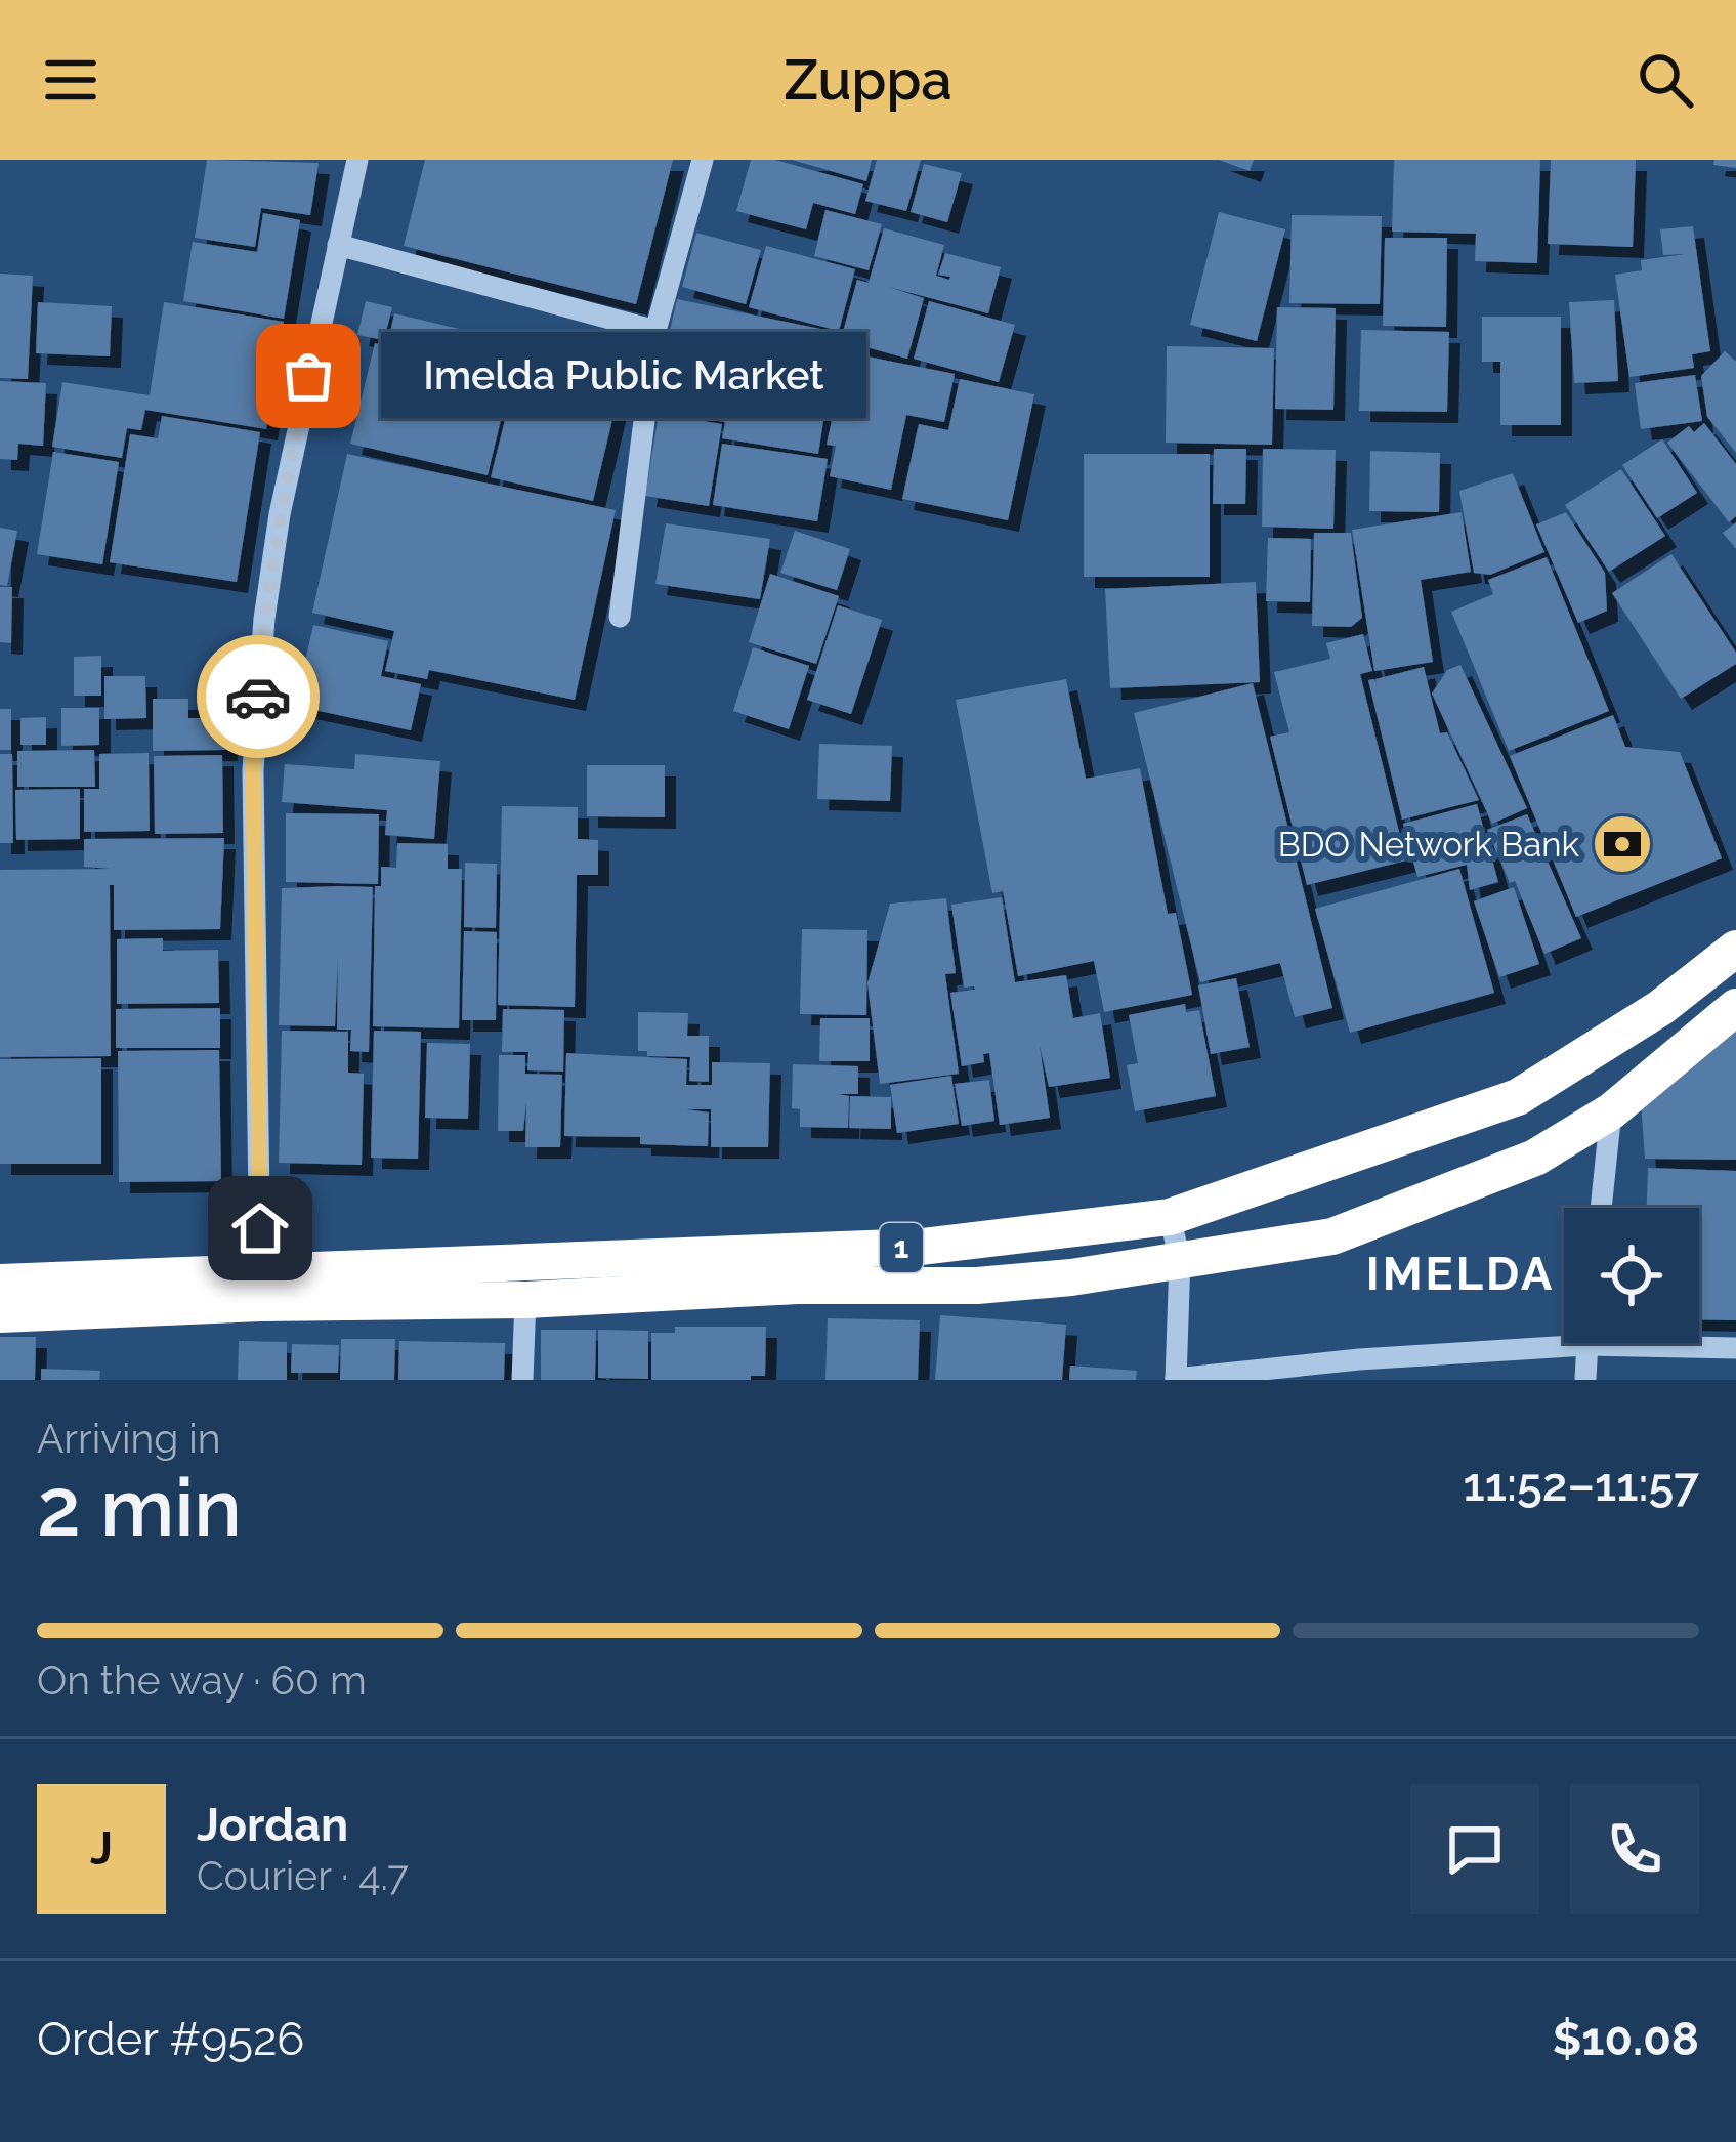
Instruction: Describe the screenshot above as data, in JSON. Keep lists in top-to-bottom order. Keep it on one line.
{"streets":{"highway":["1"]},"districts":["IMELDA"],"places":{"other":["Imelda Public Market"],"bank":["BDO Network Bank"]},"page":{"header":"Zuppa","bubble":"Imelda Public Market","heading":["2 min","Arriving in","11:52–11:57"],"panel":["Jordan","Courier · 4.7","Order #9526","$10.08"],"bar":"On the way · 60 m","round":"J"}}
